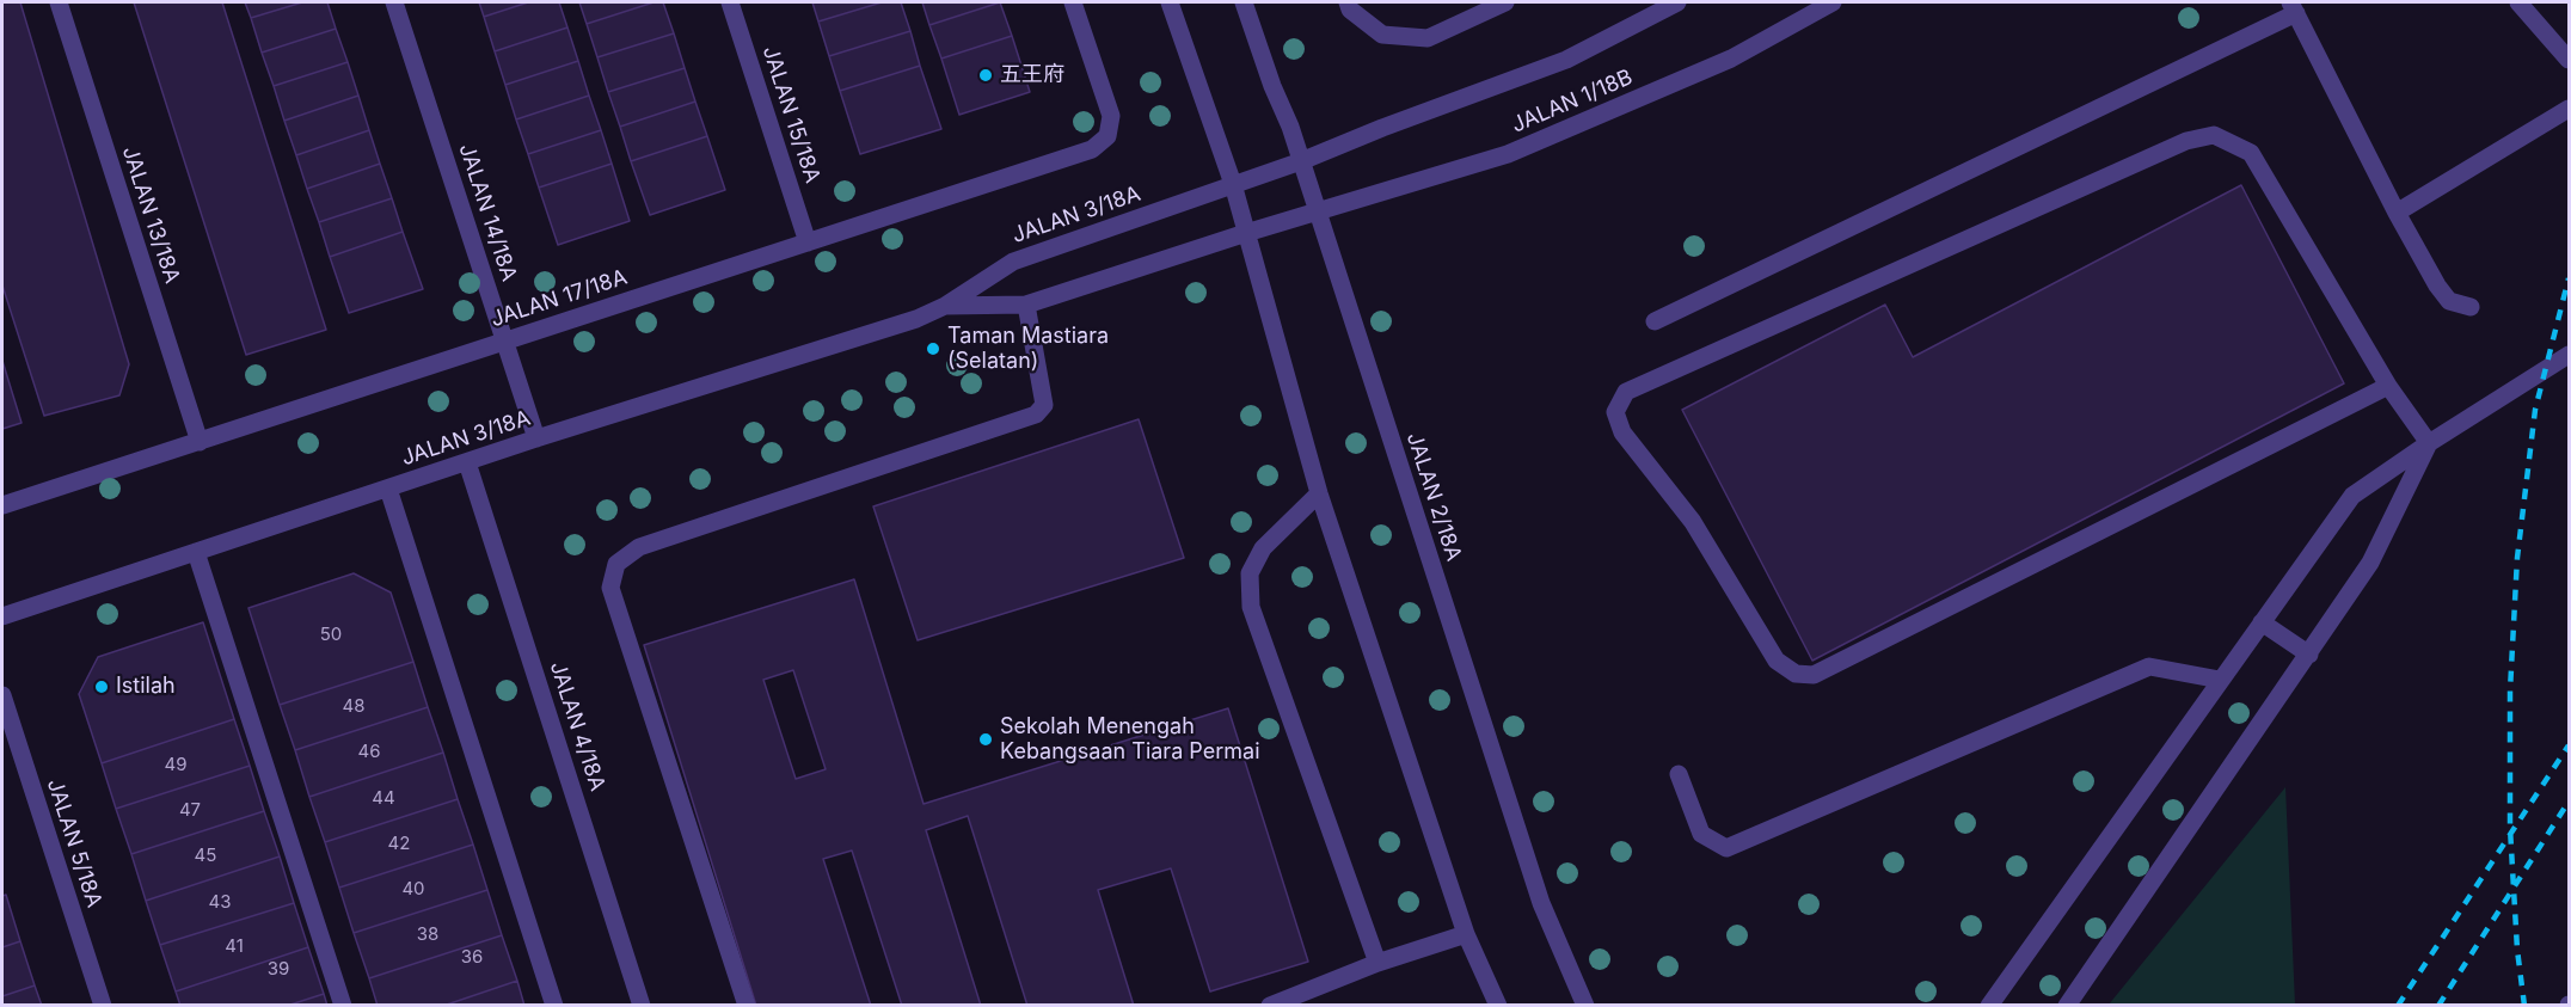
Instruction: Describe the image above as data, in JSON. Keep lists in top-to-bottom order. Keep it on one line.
{"streets":{"street":["JALAN 1/18B","JALAN 15/18A","JALAN 14/18A","JALAN 13/18A","JALAN 3/18A","JALAN 17/18A","JALAN 2/18A","JALAN 4/18A","JALAN 5/18A"]},"crossings":[["JALAN 1/18B","JALAN 3/18A"],["JALAN 1/18B","JALAN 2/18A"],["JALAN 15/18A","JALAN 17/18A"],["JALAN 14/18A","JALAN 3/18A"],["JALAN 14/18A","JALAN 17/18A"],["JALAN 13/18A","JALAN 17/18A"],["JALAN 3/18A","JALAN 4/18A"]],"places":["五王府","Taman Mastiara (Selatan)","Istilah","Sekolah Menengah Kebangsaan Tiara Permai"],"house_numbers":["50","48","46","49","44","47","42","45","40","43","38","41","36","39"]}
